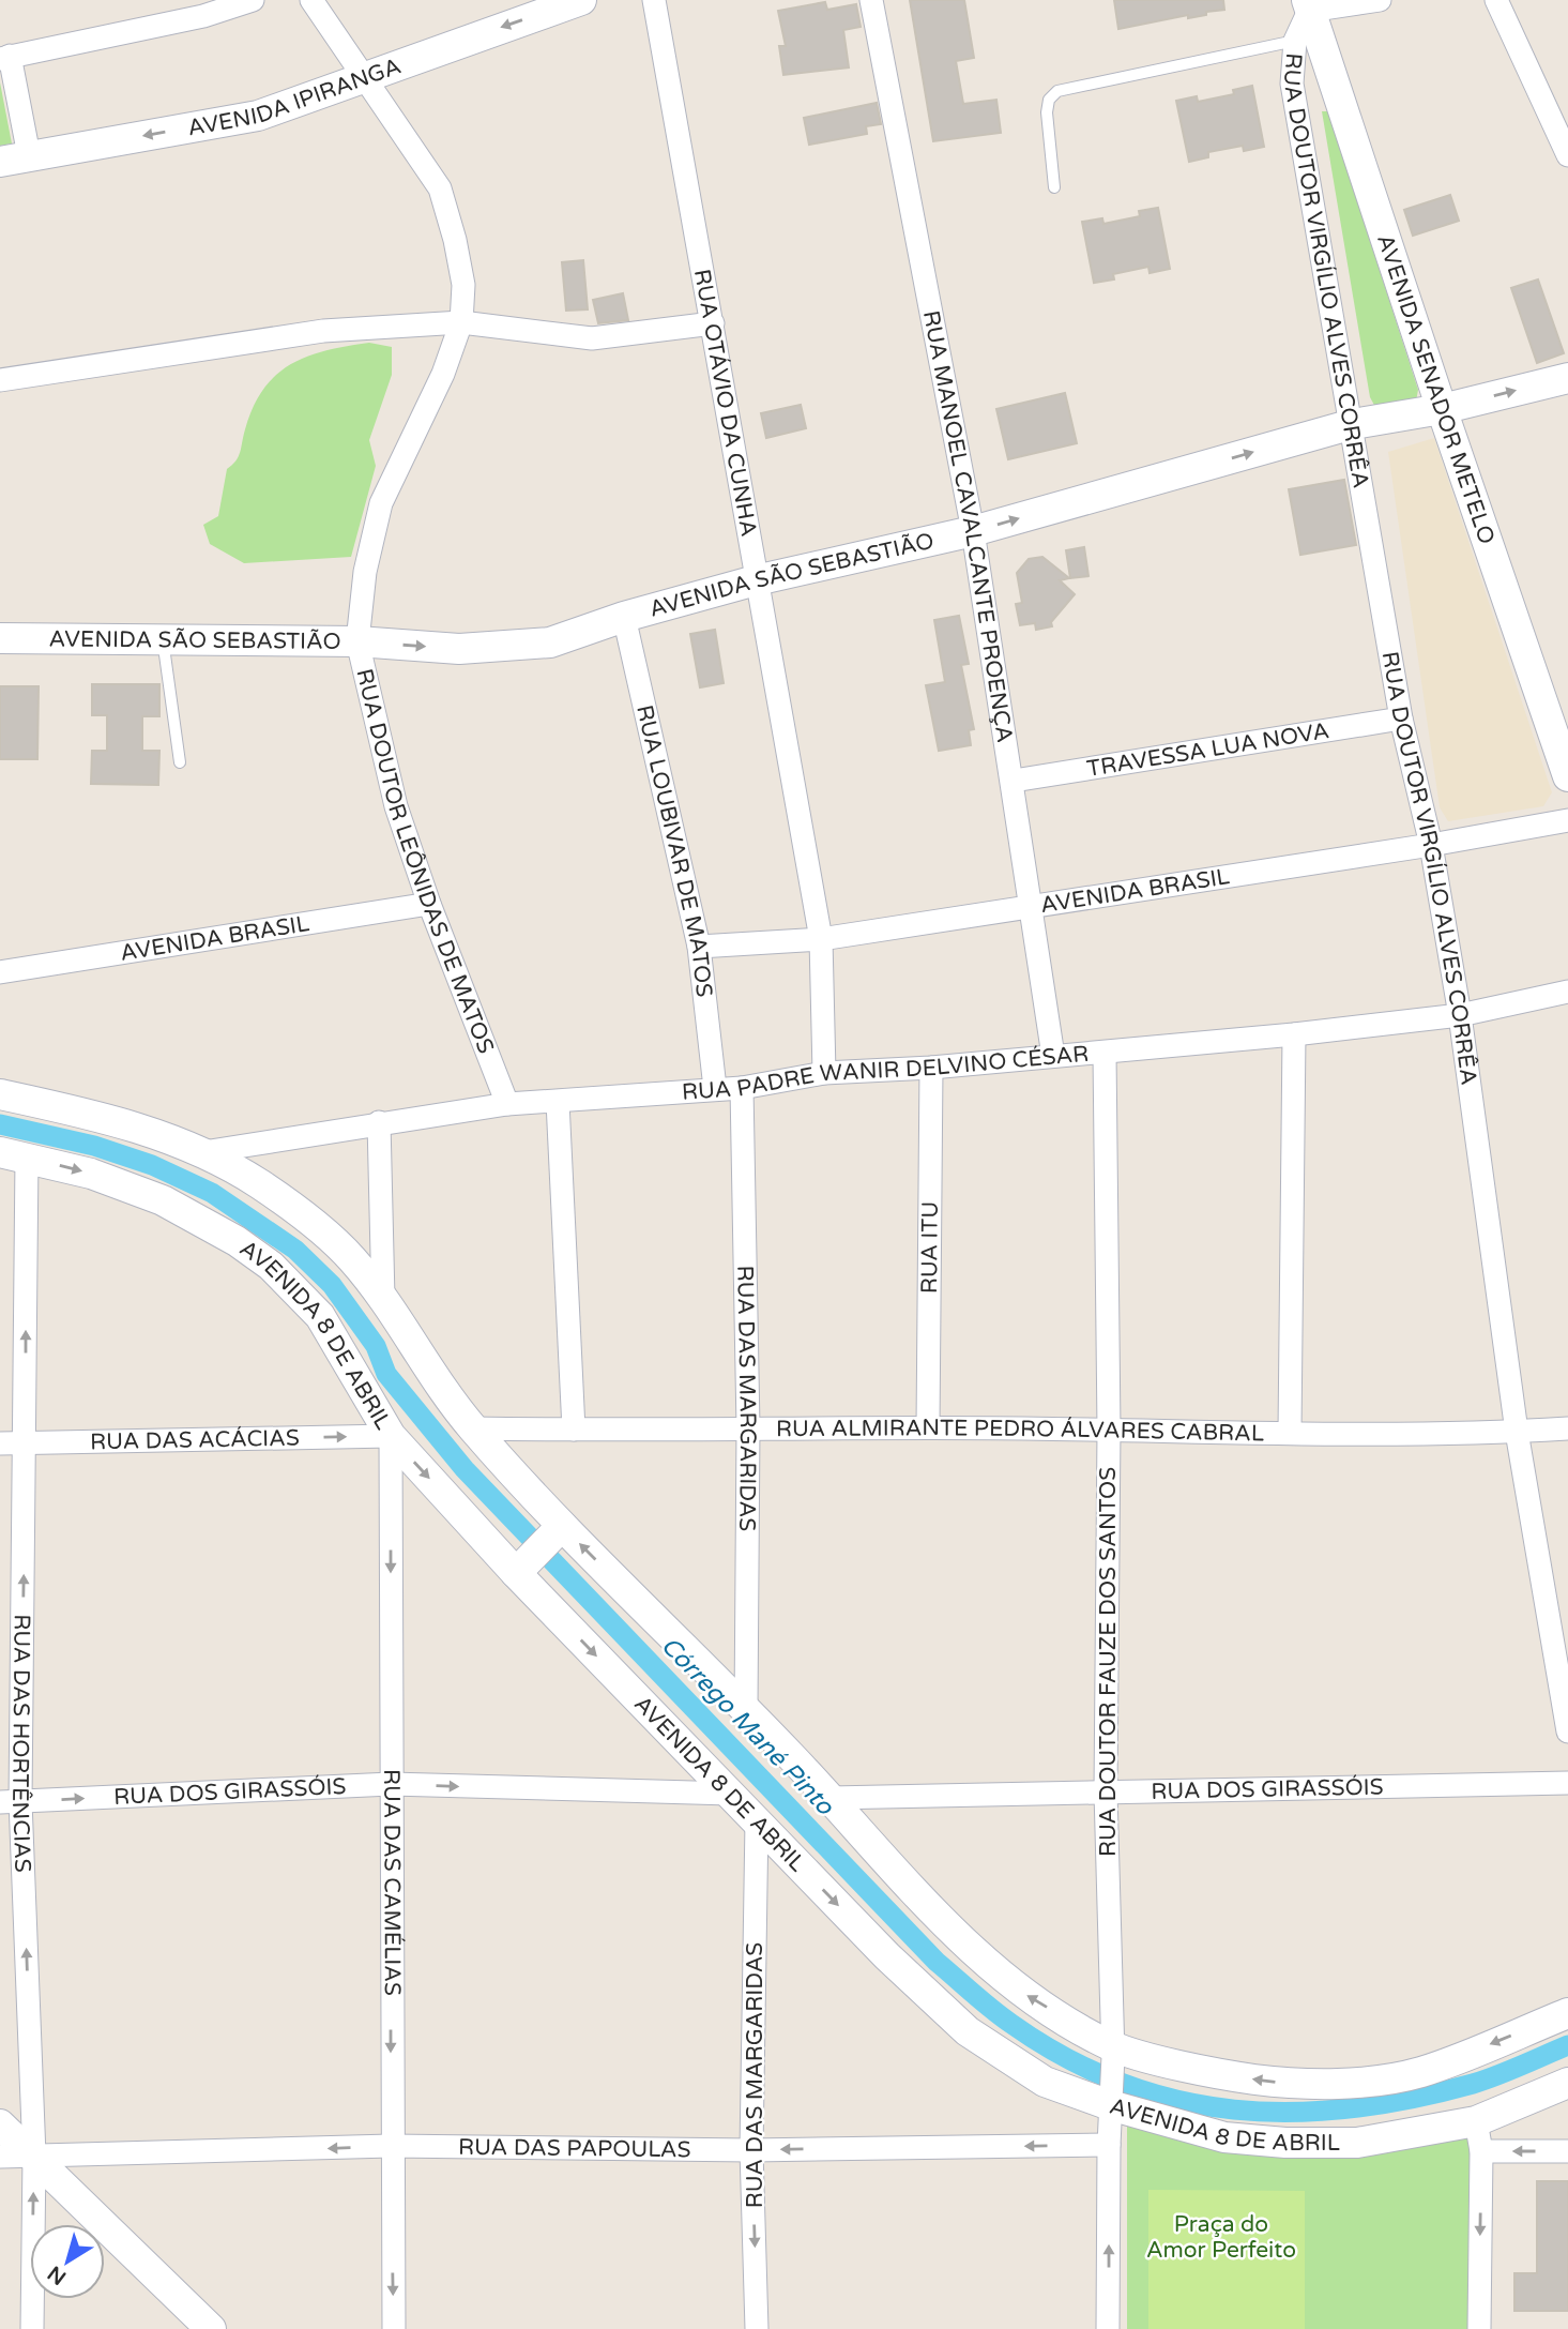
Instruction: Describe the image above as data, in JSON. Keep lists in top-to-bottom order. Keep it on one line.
{"streets":{"main road":["AVENIDA IPIRANGA","AVENIDA SENADOR METELO","AVENIDA SÃO SEBASTIÃO","AVENIDA 8 DE ABRIL"],"street":["RUA DOUTOR VIRGÍLIO ALVES CORRÊA","RUA OTÁVIO DA CUNHA","RUA MANOEL CAVALCANTE PROENÇA","TRAVESSA LUA NOVA","RUA LOUBIVAR DE MATOS","RUA DOUTOR LEÔNIDAS DE MATOS","AVENIDA BRASIL","RUA PADRE WANIR DELVINO CÉSAR","RUA ITU","RUA DAS MARGARIDAS","RUA ALMIRANTE PEDRO ÁLVARES CABRAL","RUA DAS ACÁCIAS","RUA DOUTOR FAUZE DOS SANTOS","RUA DAS HORTÊNCIAS","RUA DOS GIRASSÓIS","RUA DAS CAMÉLIAS","RUA DAS PAPOULAS"]},"crossings":[["AVENIDA IPIRANGA","RUA DOUTOR LEÔNIDAS DE MATOS"],["RUA DOUTOR VIRGÍLIO ALVES CORRÊA","AVENIDA SENADOR METELO"],["RUA DOUTOR VIRGÍLIO ALVES CORRÊA","AVENIDA SÃO SEBASTIÃO"],["RUA DOUTOR VIRGÍLIO ALVES CORRÊA","TRAVESSA LUA NOVA"],["RUA DOUTOR VIRGÍLIO ALVES CORRÊA","AVENIDA BRASIL"],["RUA DOUTOR VIRGÍLIO ALVES CORRÊA","RUA PADRE WANIR DELVINO CÉSAR"],["RUA DOUTOR VIRGÍLIO ALVES CORRÊA","RUA ALMIRANTE PEDRO ÁLVARES CABRAL"],["AVENIDA SENADOR METELO","AVENIDA SÃO SEBASTIÃO"],["RUA OTÁVIO DA CUNHA","AVENIDA SÃO SEBASTIÃO"],["RUA OTÁVIO DA CUNHA","AVENIDA BRASIL"],["RUA OTÁVIO DA CUNHA","RUA PADRE WANIR DELVINO CÉSAR"],["RUA MANOEL CAVALCANTE PROENÇA","AVENIDA SÃO SEBASTIÃO"],["RUA MANOEL CAVALCANTE PROENÇA","TRAVESSA LUA NOVA"],["RUA MANOEL CAVALCANTE PROENÇA","AVENIDA BRASIL"],["RUA MANOEL CAVALCANTE PROENÇA","RUA PADRE WANIR DELVINO CÉSAR"],["AVENIDA SÃO SEBASTIÃO","RUA LOUBIVAR DE MATOS"],["AVENIDA SÃO SEBASTIÃO","RUA DOUTOR LEÔNIDAS DE MATOS"],["RUA LOUBIVAR DE MATOS","AVENIDA BRASIL"],["RUA LOUBIVAR DE MATOS","RUA PADRE WANIR DELVINO CÉSAR"],["RUA DOUTOR LEÔNIDAS DE MATOS","AVENIDA BRASIL"],["RUA DOUTOR LEÔNIDAS DE MATOS","RUA PADRE WANIR DELVINO CÉSAR"],["RUA PADRE WANIR DELVINO CÉSAR","RUA ITU"],["RUA PADRE WANIR DELVINO CÉSAR","AVENIDA 8 DE ABRIL"],["RUA PADRE WANIR DELVINO CÉSAR","RUA DAS MARGARIDAS"],["RUA PADRE WANIR DELVINO CÉSAR","RUA DOUTOR FAUZE DOS SANTOS"],["RUA ITU","RUA ALMIRANTE PEDRO ÁLVARES CABRAL"],["AVENIDA 8 DE ABRIL","RUA DAS MARGARIDAS"],["AVENIDA 8 DE ABRIL","RUA ALMIRANTE PEDRO ÁLVARES CABRAL"],["AVENIDA 8 DE ABRIL","RUA DAS ACÁCIAS"],["AVENIDA 8 DE ABRIL","RUA DOUTOR FAUZE DOS SANTOS"],["AVENIDA 8 DE ABRIL","RUA DAS HORTÊNCIAS"],["AVENIDA 8 DE ABRIL","RUA DOS GIRASSÓIS"],["AVENIDA 8 DE ABRIL","RUA DAS CAMÉLIAS"],["RUA DAS MARGARIDAS","RUA ALMIRANTE PEDRO ÁLVARES CABRAL"],["RUA DAS MARGARIDAS","RUA DAS PAPOULAS"],["RUA ALMIRANTE PEDRO ÁLVARES CABRAL","RUA DOUTOR FAUZE DOS SANTOS"],["RUA DAS ACÁCIAS","RUA DAS HORTÊNCIAS"],["RUA DAS ACÁCIAS","RUA DAS CAMÉLIAS"],["RUA DOUTOR FAUZE DOS SANTOS","RUA DOS GIRASSÓIS"],["RUA DAS HORTÊNCIAS","RUA DOS GIRASSÓIS"],["RUA DAS HORTÊNCIAS","RUA DAS PAPOULAS"],["RUA DOS GIRASSÓIS","RUA DAS CAMÉLIAS"],["RUA DAS CAMÉLIAS","RUA DAS PAPOULAS"]],"one_way":["AVENIDA IPIRANGA","AVENIDA SÃO SEBASTIÃO","RUA DAS ACÁCIAS","RUA DAS HORTÊNCIAS","RUA DOS GIRASSÓIS","RUA DAS CAMÉLIAS","RUA DAS PAPOULAS"],"water":["Córrego Mané Pinto"],"parks":["Praça do Amor Perfeito"],"north":"bottom left"}
